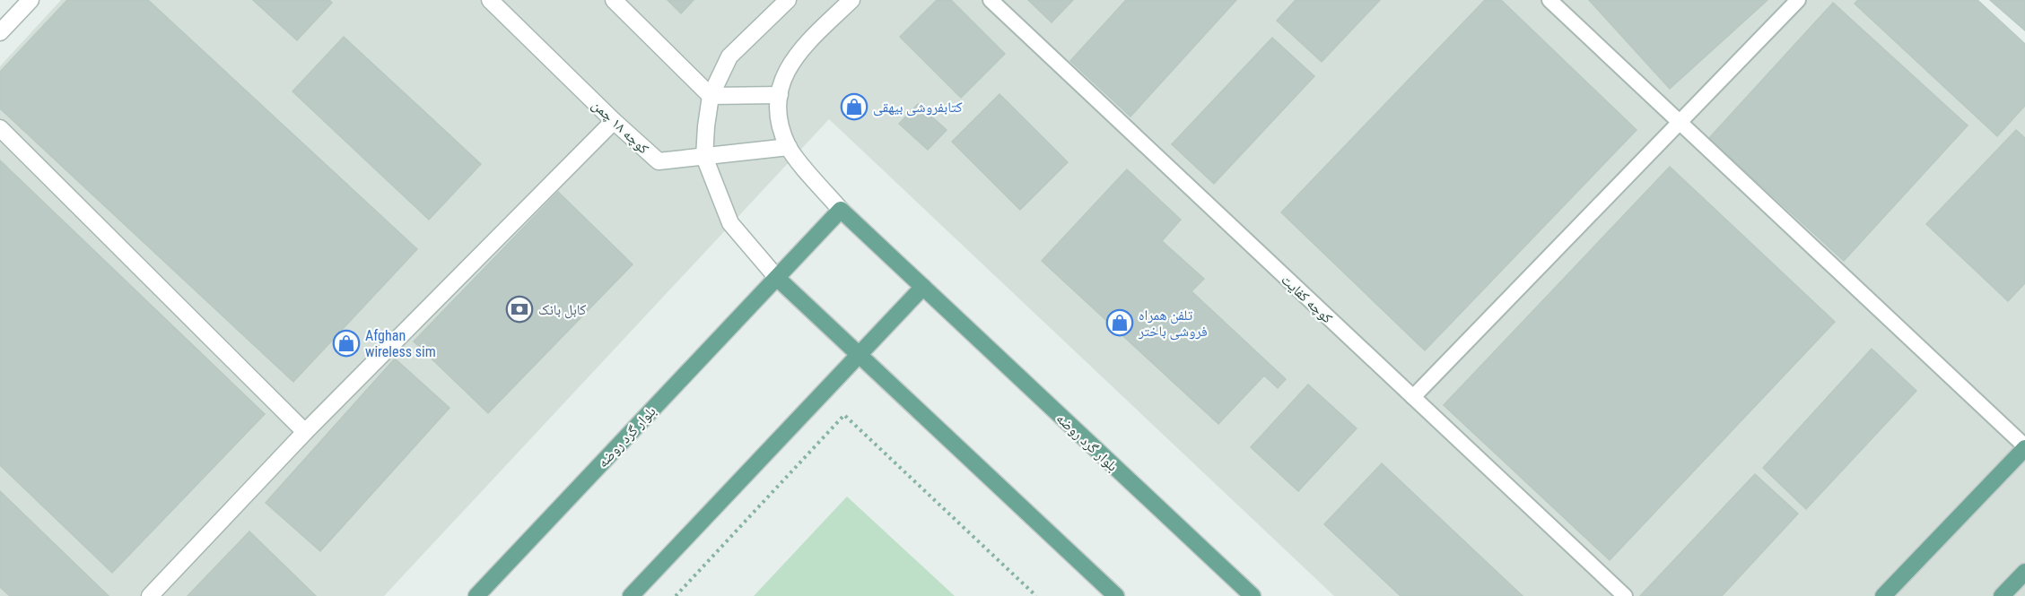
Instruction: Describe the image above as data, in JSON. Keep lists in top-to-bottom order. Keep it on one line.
{"streets":{"main road":["بلوار گرد روضه"],"street":["كوچه ١٨ چمن"],"lane":["کوچه کفایت"]},"places":{"shop":["کتابفروشی بیهقی","تلفن همراه فروشی باختر","Afghan wireless sim"],"bank":["کابل بانک"]}}
